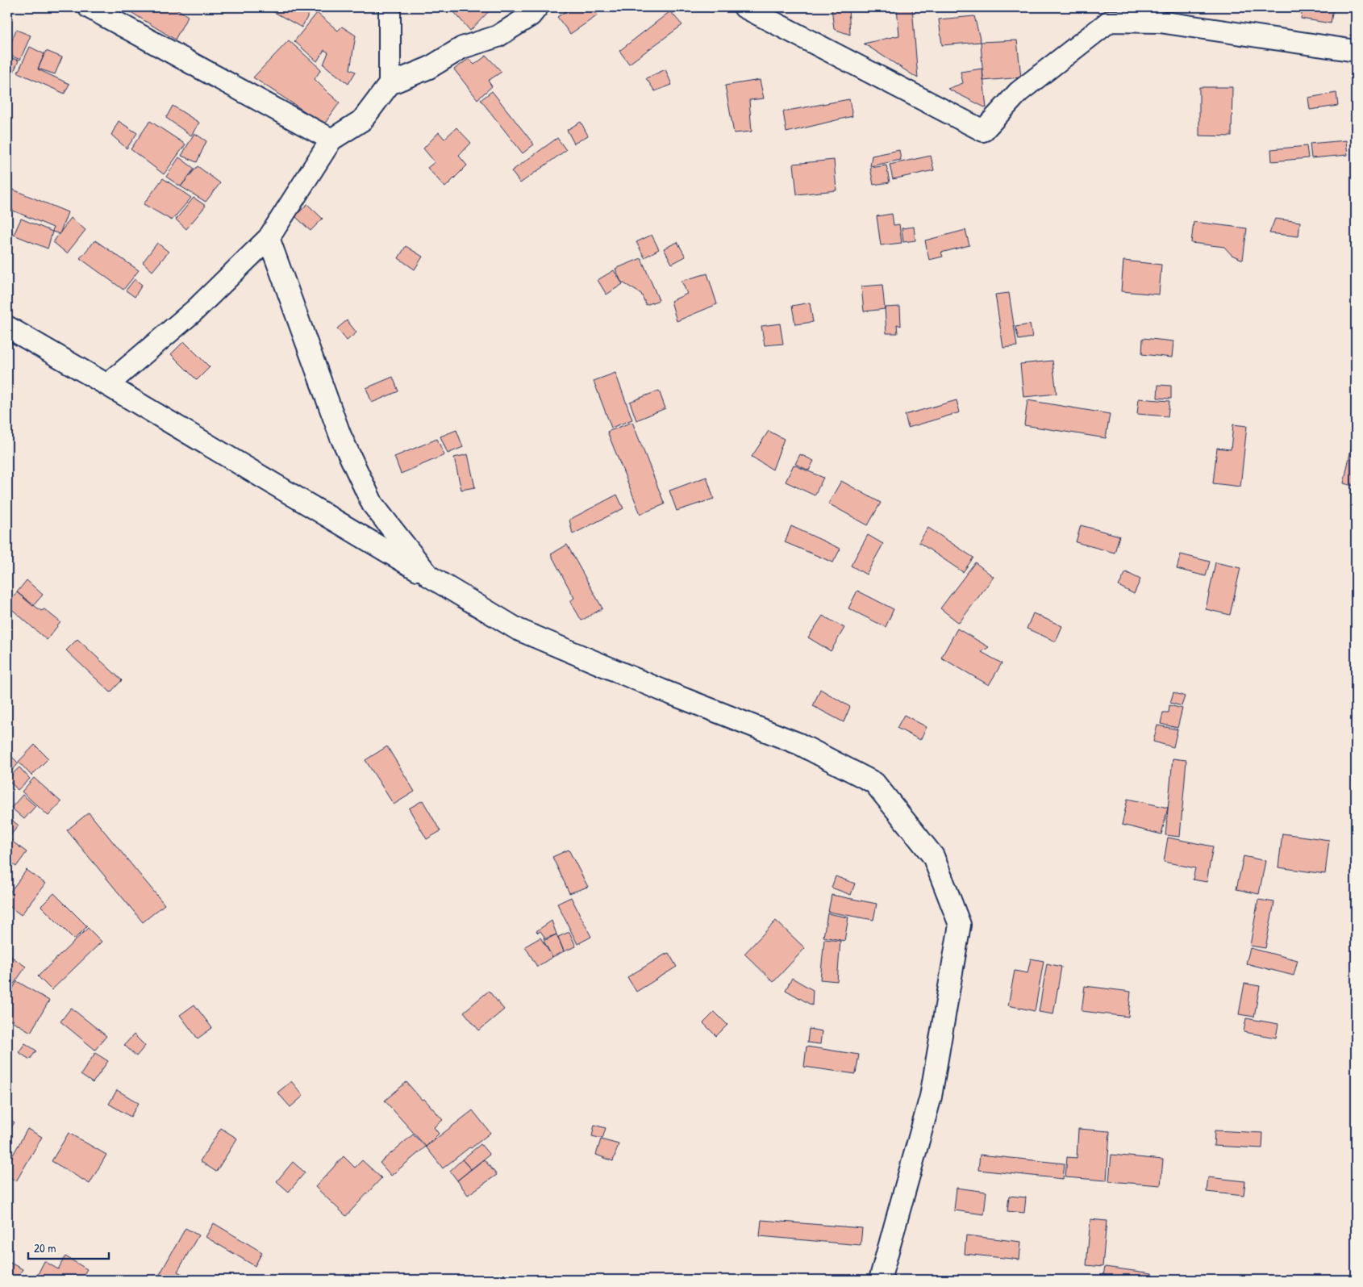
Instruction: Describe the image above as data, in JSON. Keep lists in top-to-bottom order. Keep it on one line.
{"scale_bar":"20 m"}
